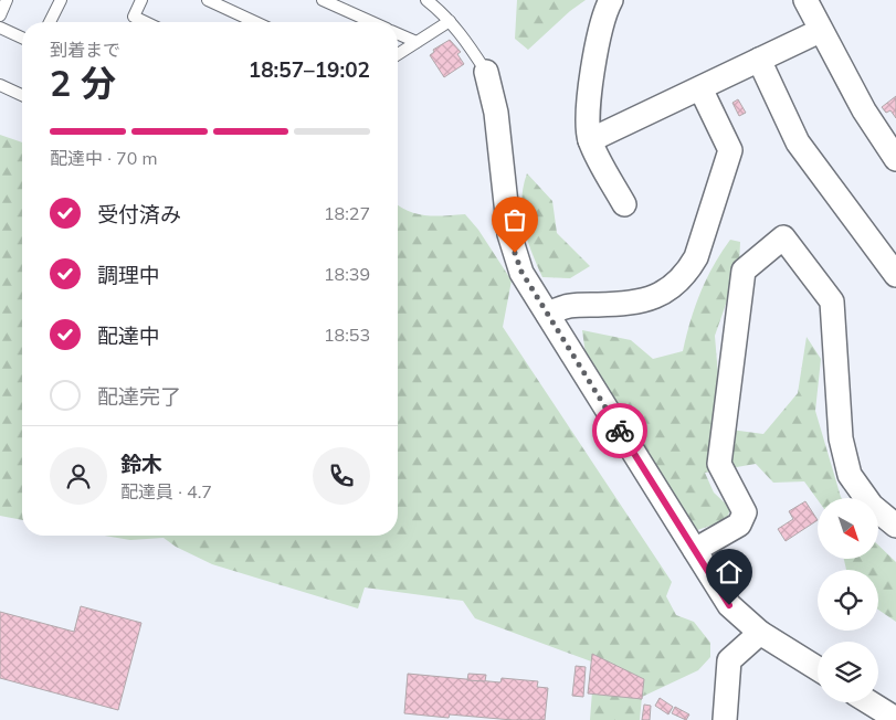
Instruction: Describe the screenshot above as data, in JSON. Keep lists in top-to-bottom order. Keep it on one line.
{"north":"bottom right","page":{"heading":["2 分","到着まで","18:57–19:02"],"panel":["鈴木","配達員 · 4.7"],"bar":"配達中 · 70 m","list":[["受付済み","18:27"],["調理中","18:39"],["配達中","18:53"],"配達完了"]}}
